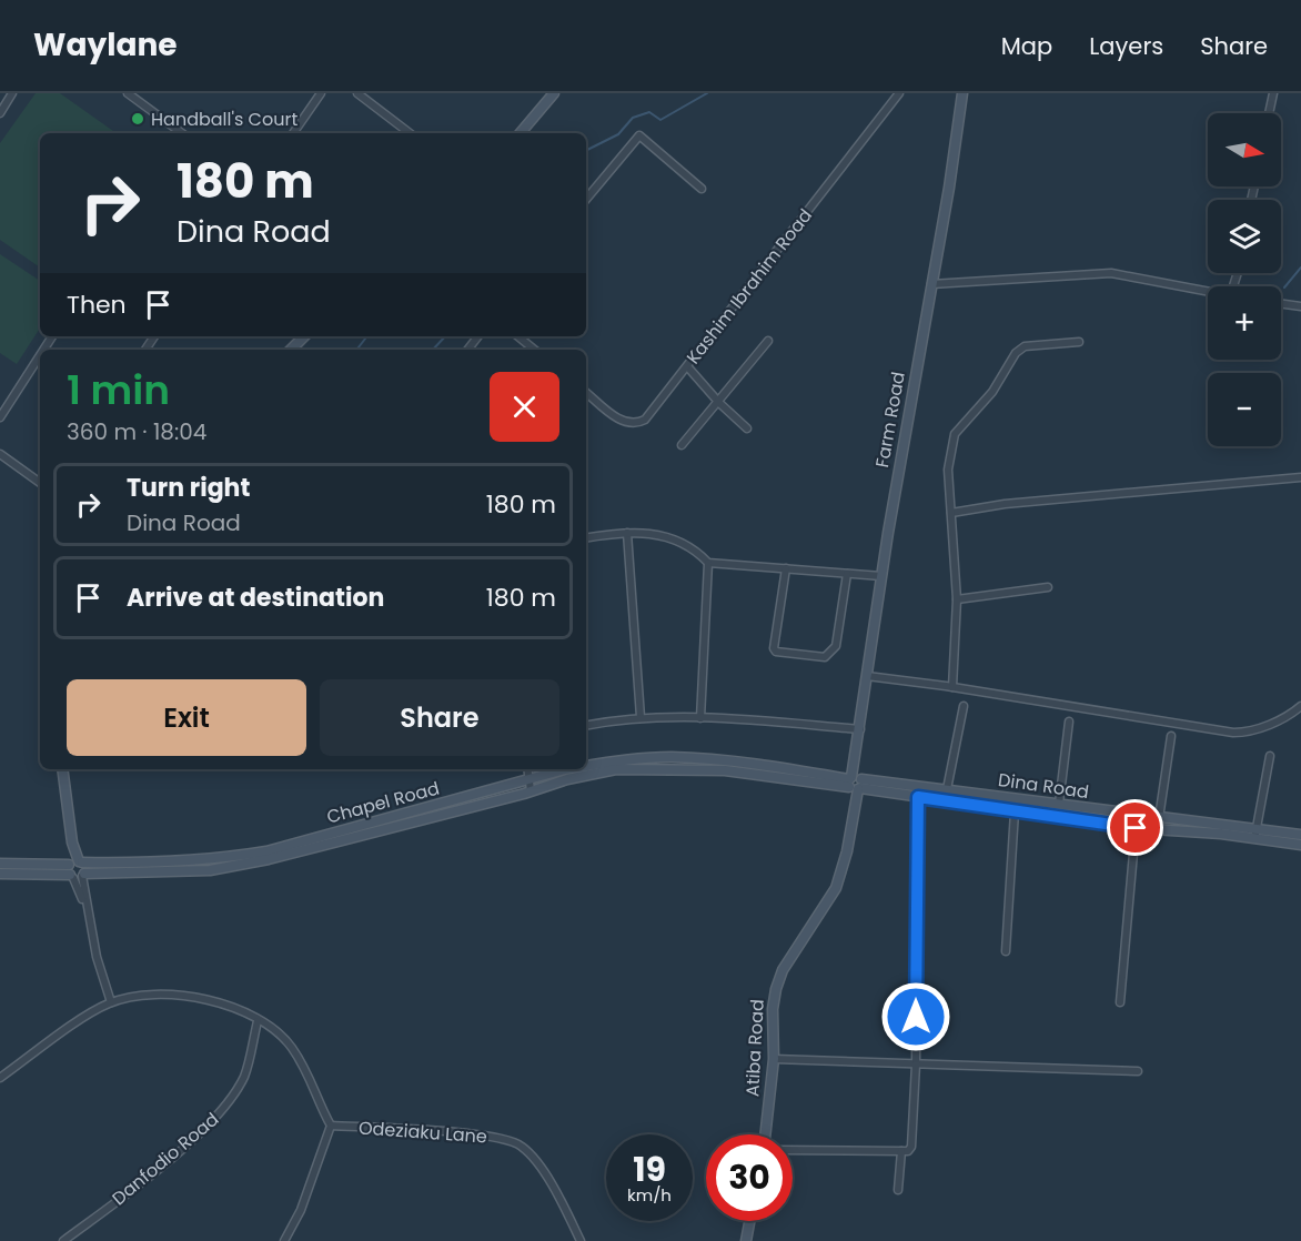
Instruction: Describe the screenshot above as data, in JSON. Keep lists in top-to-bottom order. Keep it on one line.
{"streets":{"street":["Kashim Ibrahim Road","Farm Road","Dina Road","Chapel Road","Atiba Road","Odeziaku Lane","Danfodio Road"]},"crossings":[["Farm Road","Dina Road"],["Farm Road","Chapel Road"],["Farm Road","Atiba Road"],["Dina Road","Chapel Road"],["Dina Road","Atiba Road"],["Chapel Road","Atiba Road"]],"places":["Handball's Court"],"north":"right","page":{"header":"Waylane","nav":["Map","Layers","Share"],"map_buttons":["+","−"],"turn":["180 m","Dina Road"],"then":"Then","heading":["1 min","360 m · 18:04"],"list":[{"name":"Turn right","note":"Dina Road","value":"180 m"},{"name":"Arrive at destination","value":"180 m"}],"buttons":["Exit","Share"],"speed":"19 km/h","limit":"30"}}
